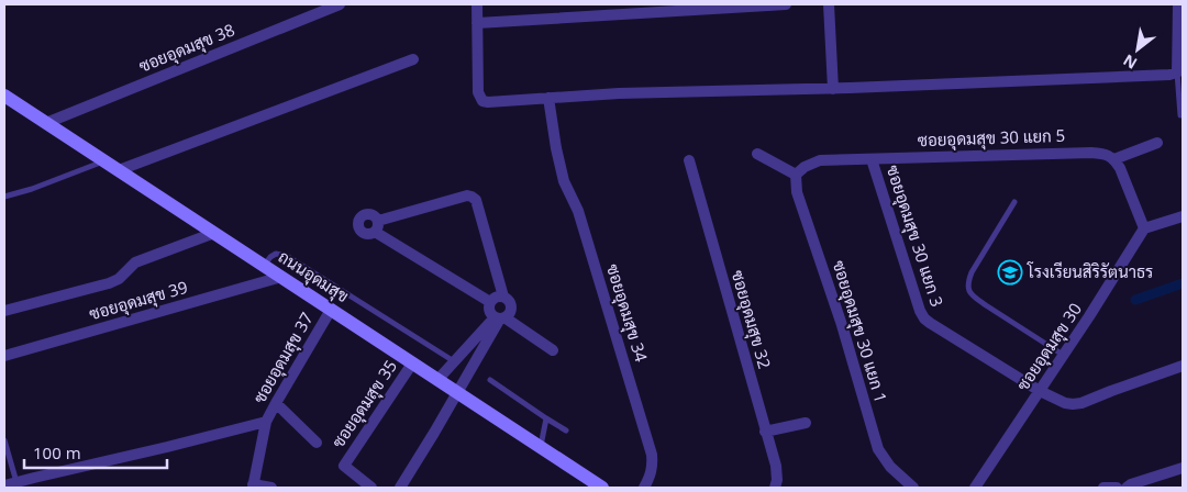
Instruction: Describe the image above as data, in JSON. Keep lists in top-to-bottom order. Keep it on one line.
{"streets":{"main road":["ถนนอุดมสุข"],"street":["ซอยอุดมสุข 38","ซอยอุดมสุข 30 แยก 5","ซอยอุดมสุข 30 แยก 3","ซอยอุดมสุข 39","ซอยอุดมสุข 34","ซอยอุดมสุข 32","ซอยอุดมสุข 30 แยก 1","ซอยอุดมสุข 30","ซอยอุดมสุข 37","ซอยอุดมสุข 35"]},"crossings":[["ซอยอุดมสุข 38","ถนนอุดมสุข"],["ซอยอุดมสุข 30 แยก 5","ซอยอุดมสุข 30 แยก 3"],["ซอยอุดมสุข 30 แยก 5","ซอยอุดมสุข 30 แยก 1"],["ซอยอุดมสุข 30 แยก 3","ซอยอุดมสุข 30"],["ถนนอุดมสุข","ซอยอุดมสุข 39"],["ถนนอุดมสุข","ซอยอุดมสุข 37"],["ถนนอุดมสุข","ซอยอุดมสุข 35"]],"places":{"school or university":["โรงเรียนสิริรัตนาธร"]},"scale_bar":"100 m","north":"bottom left"}
